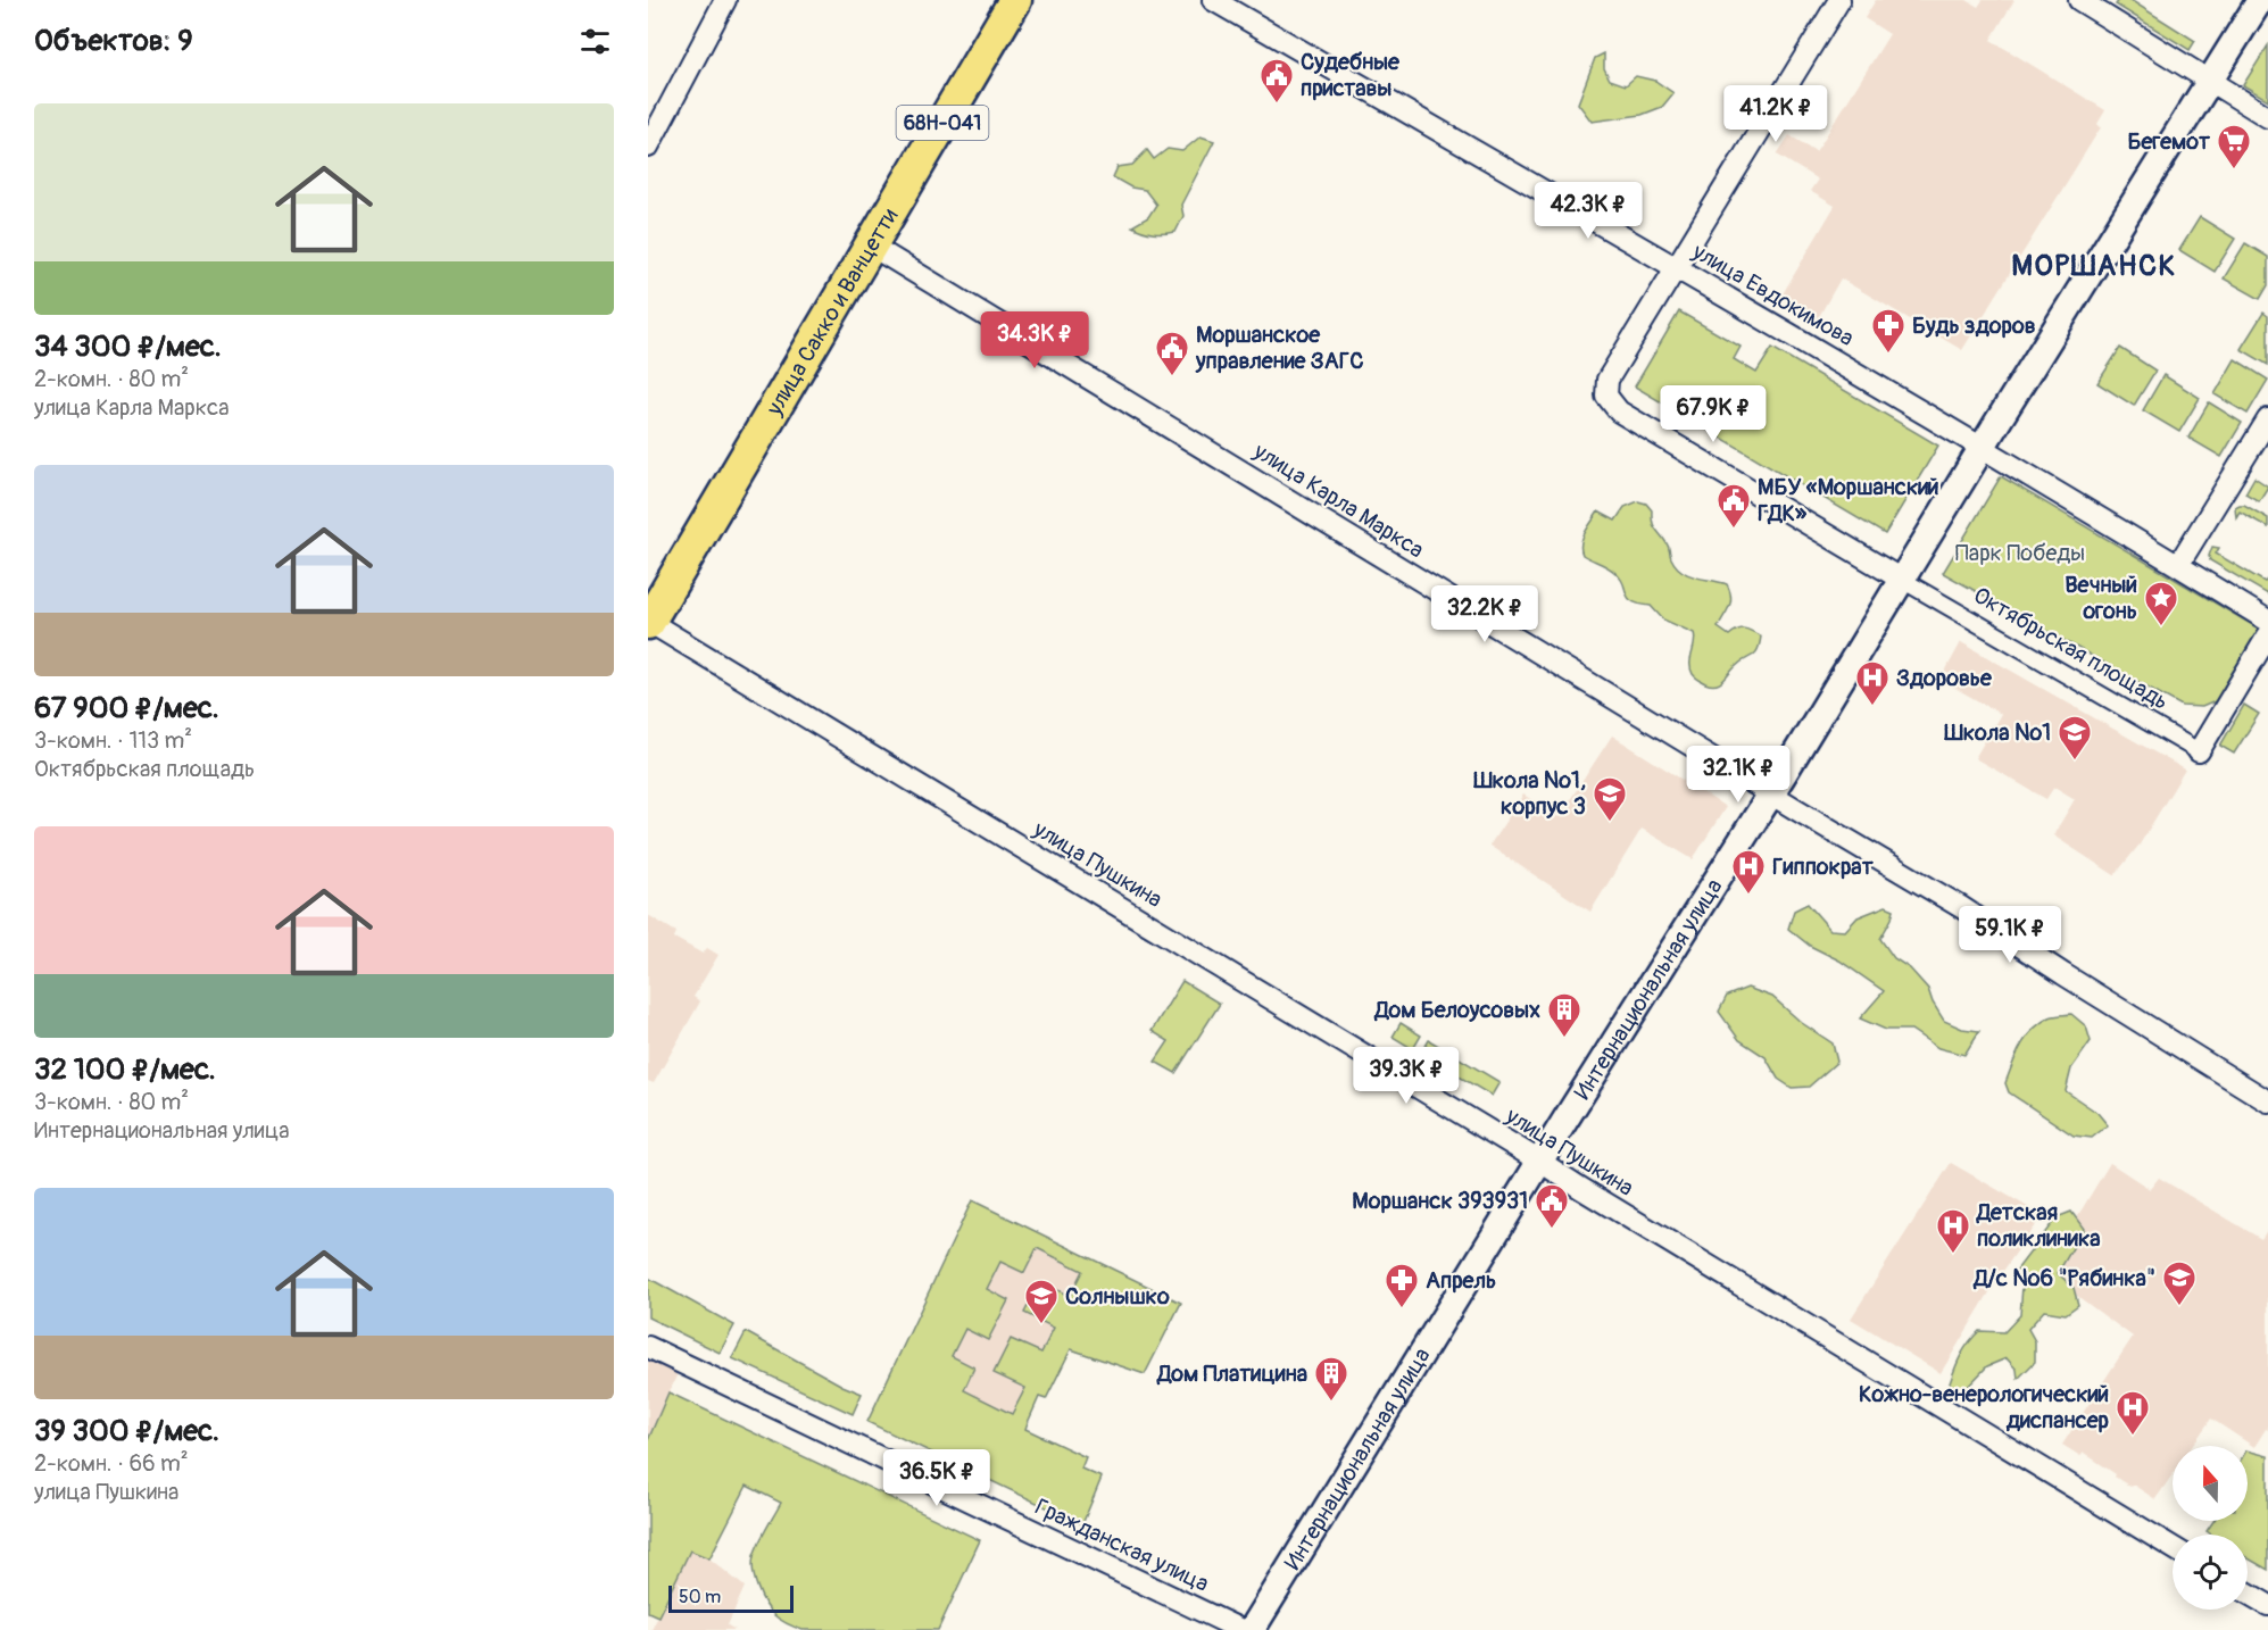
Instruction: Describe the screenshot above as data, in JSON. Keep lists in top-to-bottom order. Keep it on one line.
{"streets":{"main road":["68Н-041","улица Сакко и Ванцетти"],"street":["улица Евдокимова","улица Карла Маркса","Октябрьская площадь","улица Пушкина","Интернациональная улица","Гражданская улица"]},"crossings":[["улица Евдокимова","Октябрьская площадь"],["улица Евдокимова","Интернациональная улица"],["улица Сакко и Ванцетти","улица Карла Маркса"],["улица Сакко и Ванцетти","улица Пушкина"],["улица Карла Маркса","Интернациональная улица"],["Октябрьская площадь","Интернациональная улица"],["улица Пушкина","Интернациональная улица"]],"districts":["МОРШАНСК"],"parks":["Парк Победы"],"places":{"public building":["Судебные приставы","Моршанское управление ЗАГС","МБУ «Моршанский ГДК»","Моршанск 393931"],"supermarket":["Бегемот"],"pharmacy":["Будь здоров","Апрель"],"place":["Вечный огонь"],"hospital":["Здоровье","Гиппократ","Детская поликлиника","Кожно-венерологический диспансер"],"school or university":["Школа №1","Школа №1, корпус 3","Д/с №6 \"Рябинка\"","Солнышко"],"building":["Дом Белоусовых","Дом Платицина"]},"scale_bar":"50 m","north":"top","page":{"heading":"Объектов: 9","list":[{"name":"34 300 ₽/мес.","note":"2-комн. · 80 m² · улица Карла Маркса"},{"name":"67 900 ₽/мес.","note":"3-комн. · 113 m² · Октябрьская площадь"},{"name":"32 100 ₽/мес.","note":"3-комн. · 80 m² · Интернациональная улица"},{"name":"39 300 ₽/мес.","note":"2-комн. · 66 m² · улица Пушкина"}],"price":["41.2K ₽","42.3K ₽","34.3K ₽","67.9K ₽","32.2K ₽","32.1K ₽","59.1K ₽","39.3K ₽","36.5K ₽"],"scale":"50 m"}}
